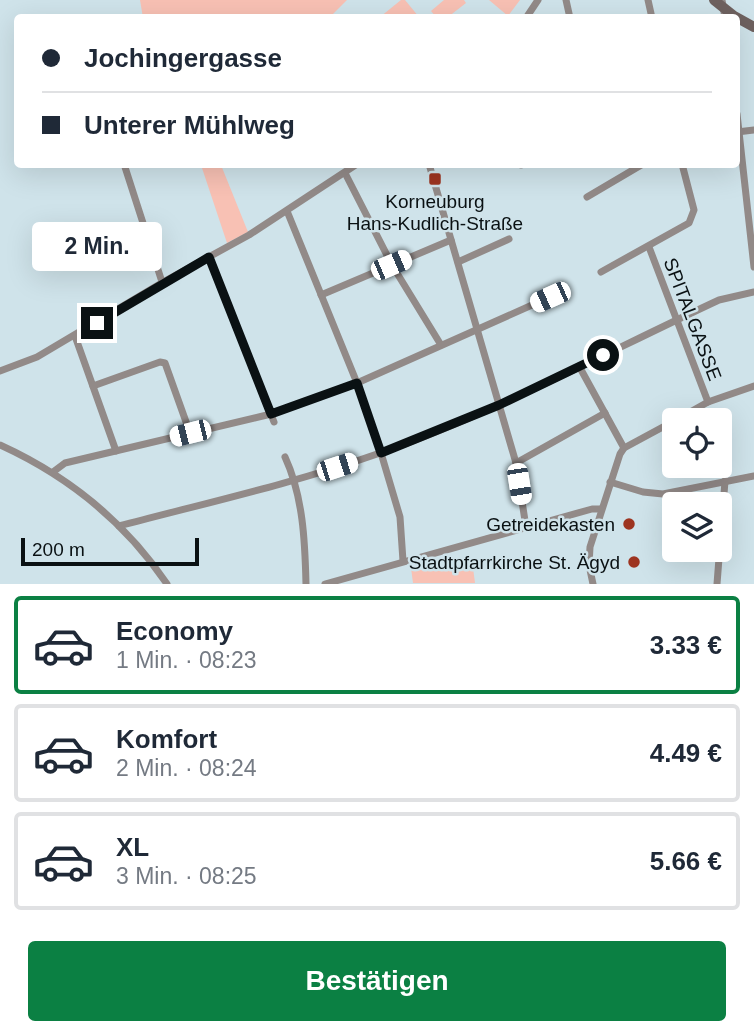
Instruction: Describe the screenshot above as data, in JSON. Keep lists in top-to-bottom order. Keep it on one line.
{"streets":{"street":["SPITALGASSE"]},"places":{"transit":["Korneuburg Hans-Kudlich-Straße"],"other":["Getreidekasten","Stadtpfarrkirche St. Ägyd"]},"scale_bar":"200 m","page":{"banner":["Jochingergasse","Unterer Mühlweg"],"bubble":"2 Min.","scale":"200 m","list":[{"name":"Economy","note":"1 Min. · 08:23","value":"3.33 €"},{"name":"Komfort","note":"2 Min. · 08:24","value":"4.49 €"},{"name":"XL","note":"3 Min. · 08:25","value":"5.66 €"}],"buttons":"Bestätigen"}}
